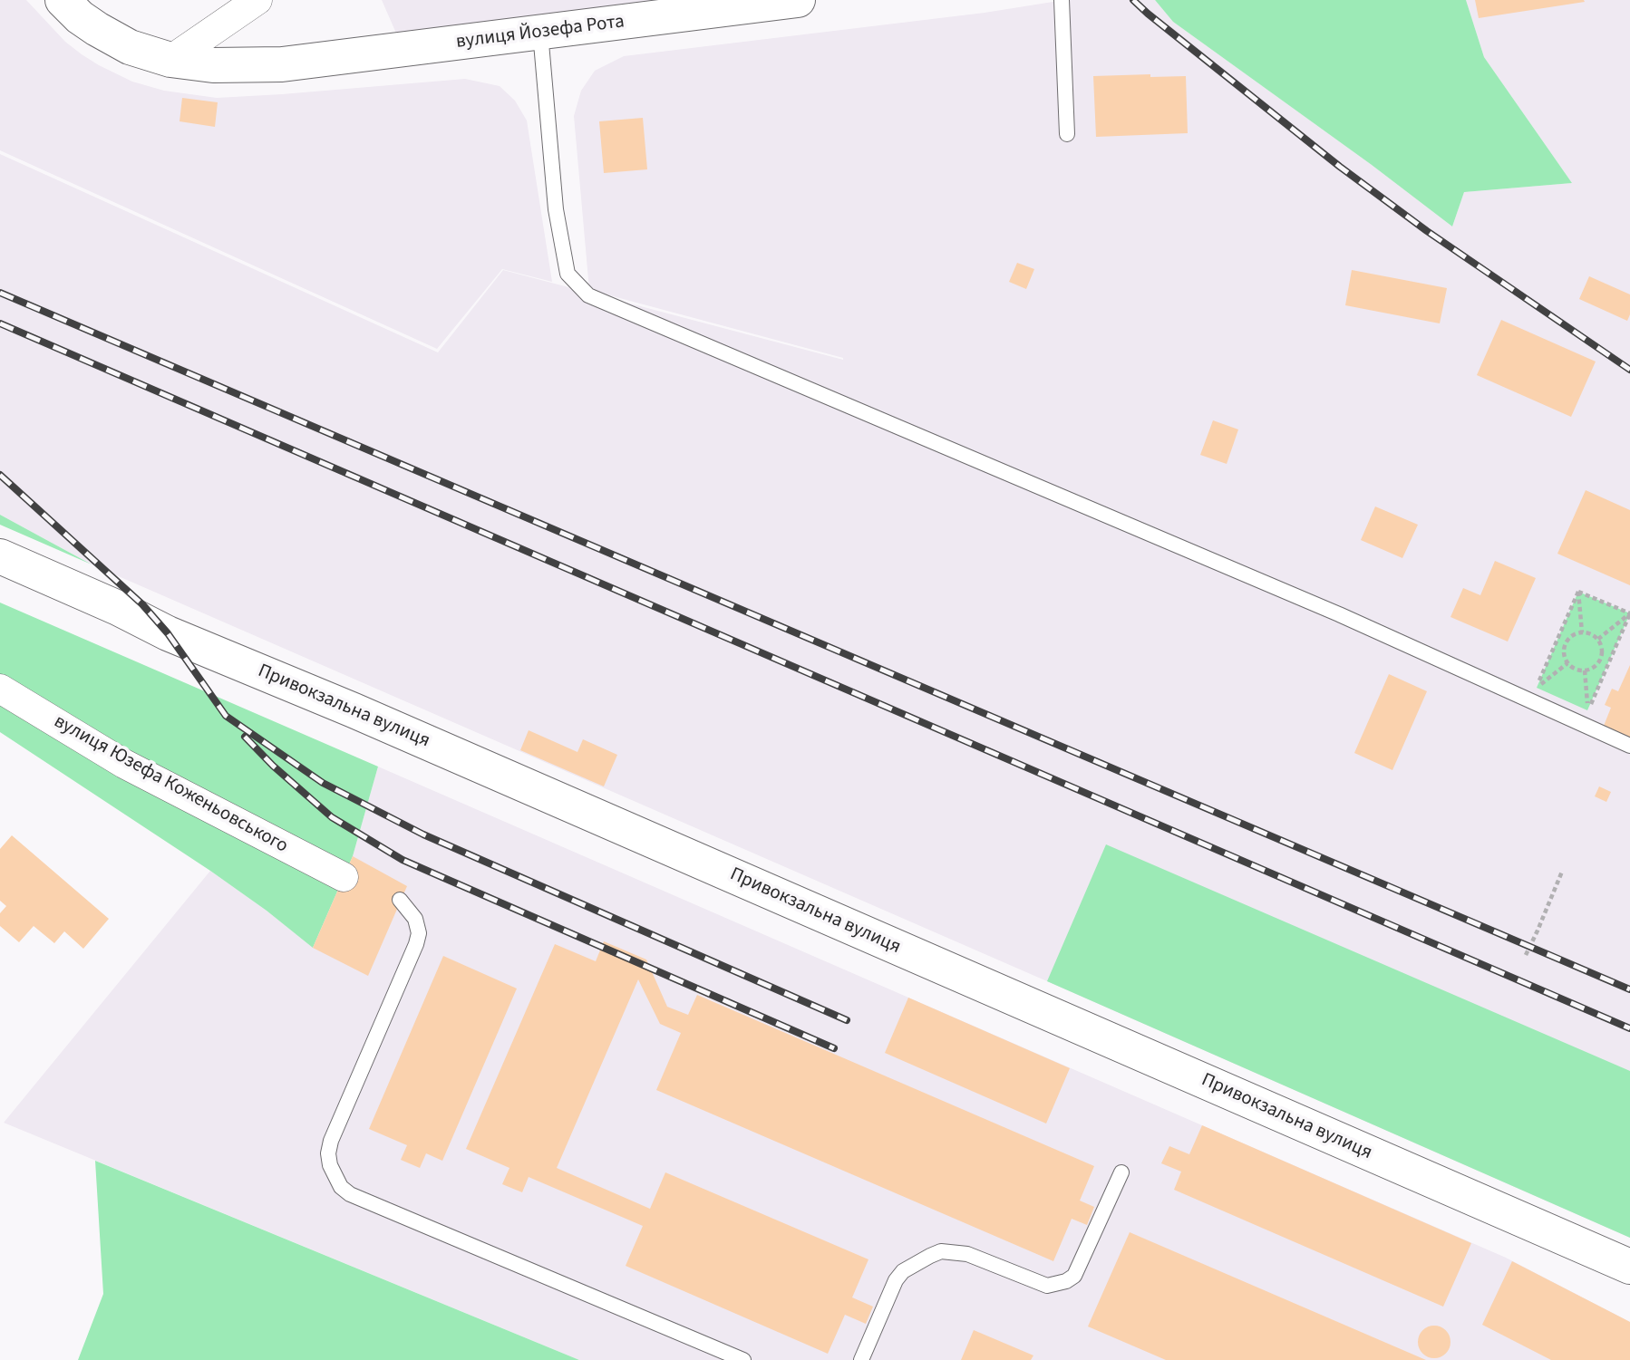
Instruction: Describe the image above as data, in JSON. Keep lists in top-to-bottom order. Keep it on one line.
{"streets":{"main road":["вулиця Йозефа Рота","Привокзальна вулиця"],"street":["вулиця Юзефа Коженьовського"]}}
